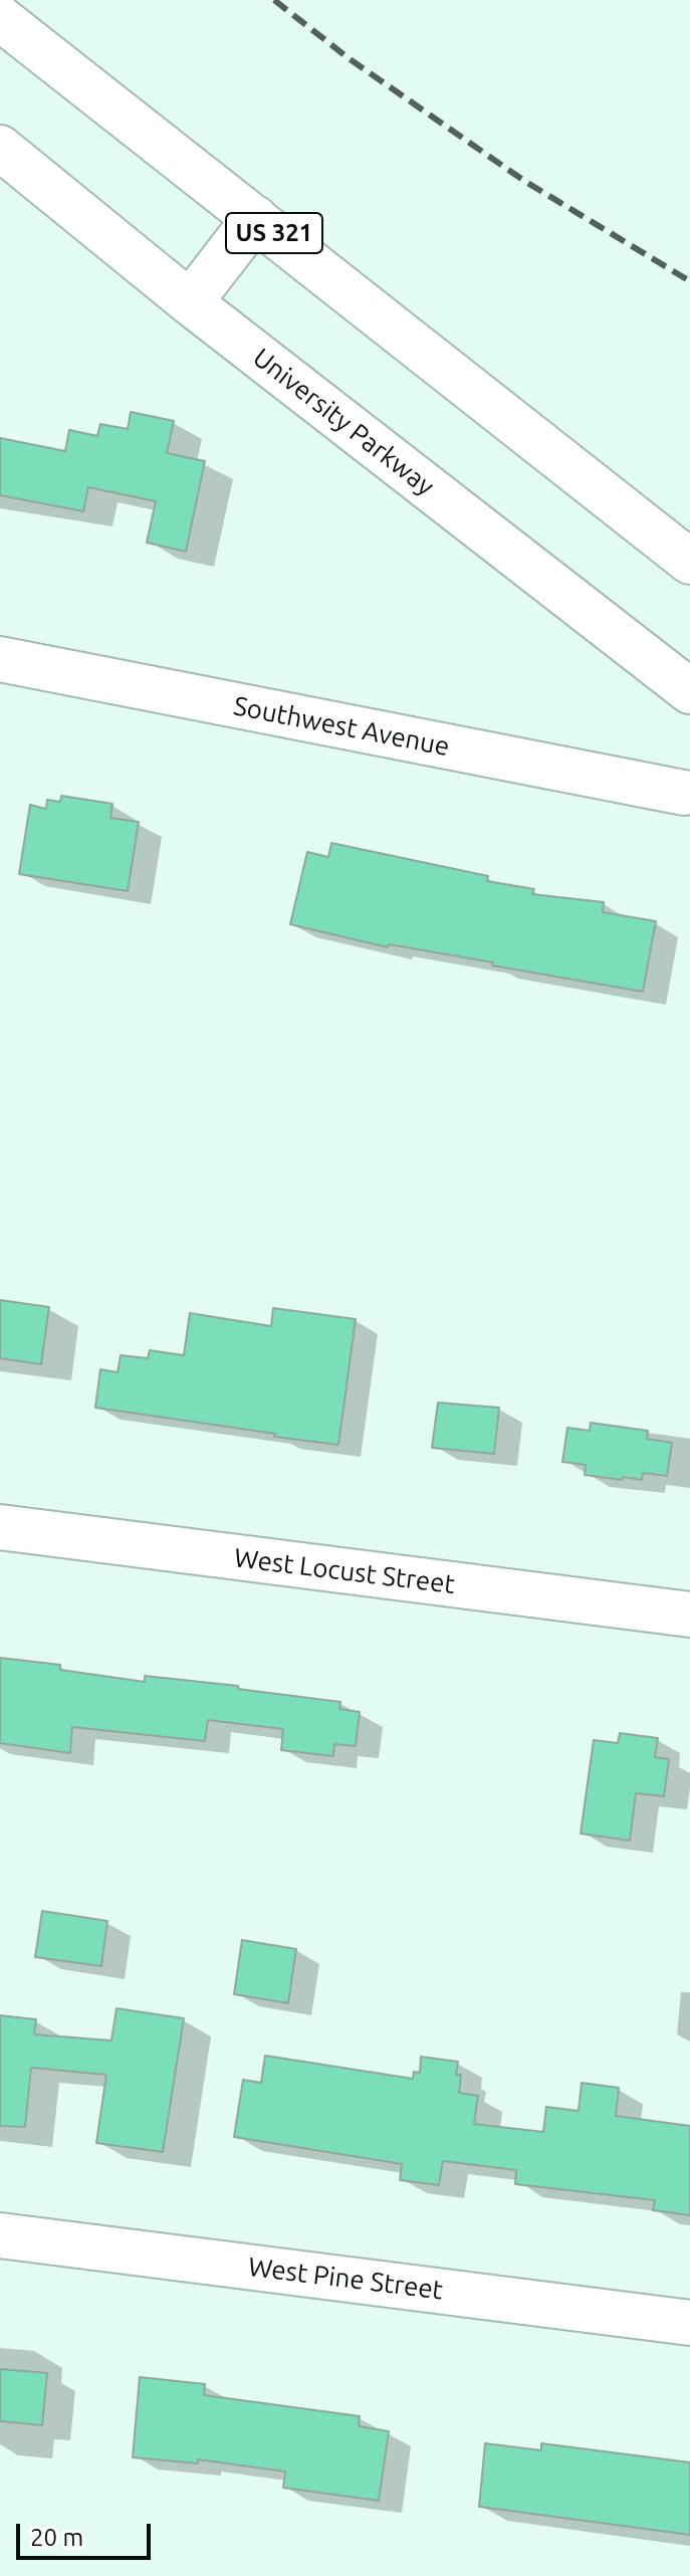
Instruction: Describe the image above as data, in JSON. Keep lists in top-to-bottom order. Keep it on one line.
{"streets":{"main road":["US 321","University Parkway","Southwest Avenue","West Locust Street","West Pine Street"]},"scale_bar":"20 m"}
